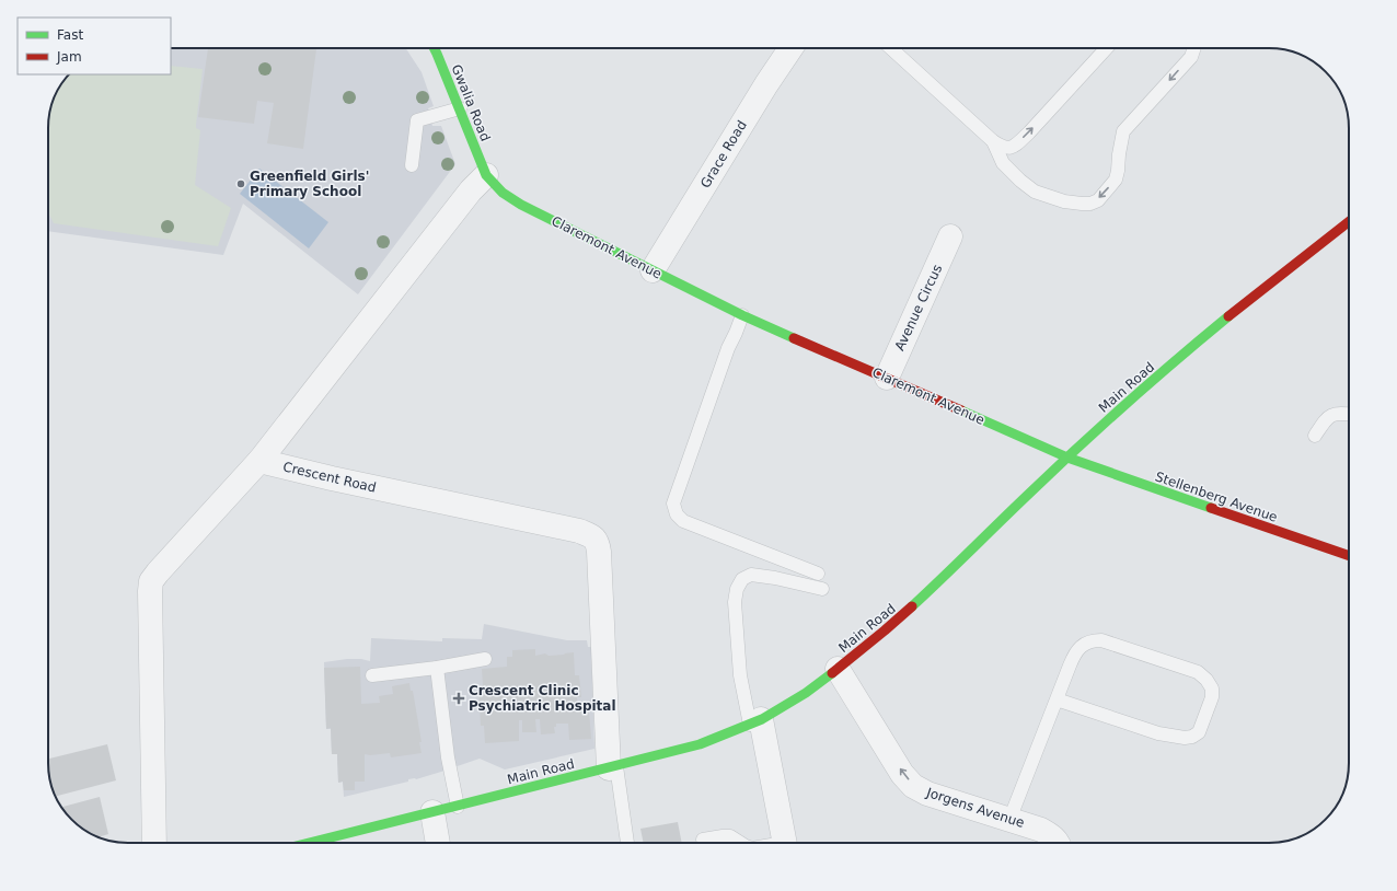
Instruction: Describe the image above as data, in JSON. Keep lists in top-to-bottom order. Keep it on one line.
{"streets":{"main road":["Gwalia Road","Claremont Avenue","Main Road","Stellenberg Avenue"],"street":["Grace Road","Avenue Circus","Crescent Road","Jorgens Avenue"]},"crossings":[["Gwalia Road","Claremont Avenue"],["Grace Road","Claremont Avenue"],["Claremont Avenue","Avenue Circus"],["Claremont Avenue","Main Road"],["Claremont Avenue","Stellenberg Avenue"],["Main Road","Crescent Road"],["Main Road","Stellenberg Avenue"],["Main Road","Jorgens Avenue"]],"one_way":["Jorgens Avenue"],"places":{"other":["Greenfield Girls' Primary School"],"health":["Crescent Clinic Psychiatric Hospital"]},"legend":["Fast","Jam"]}
